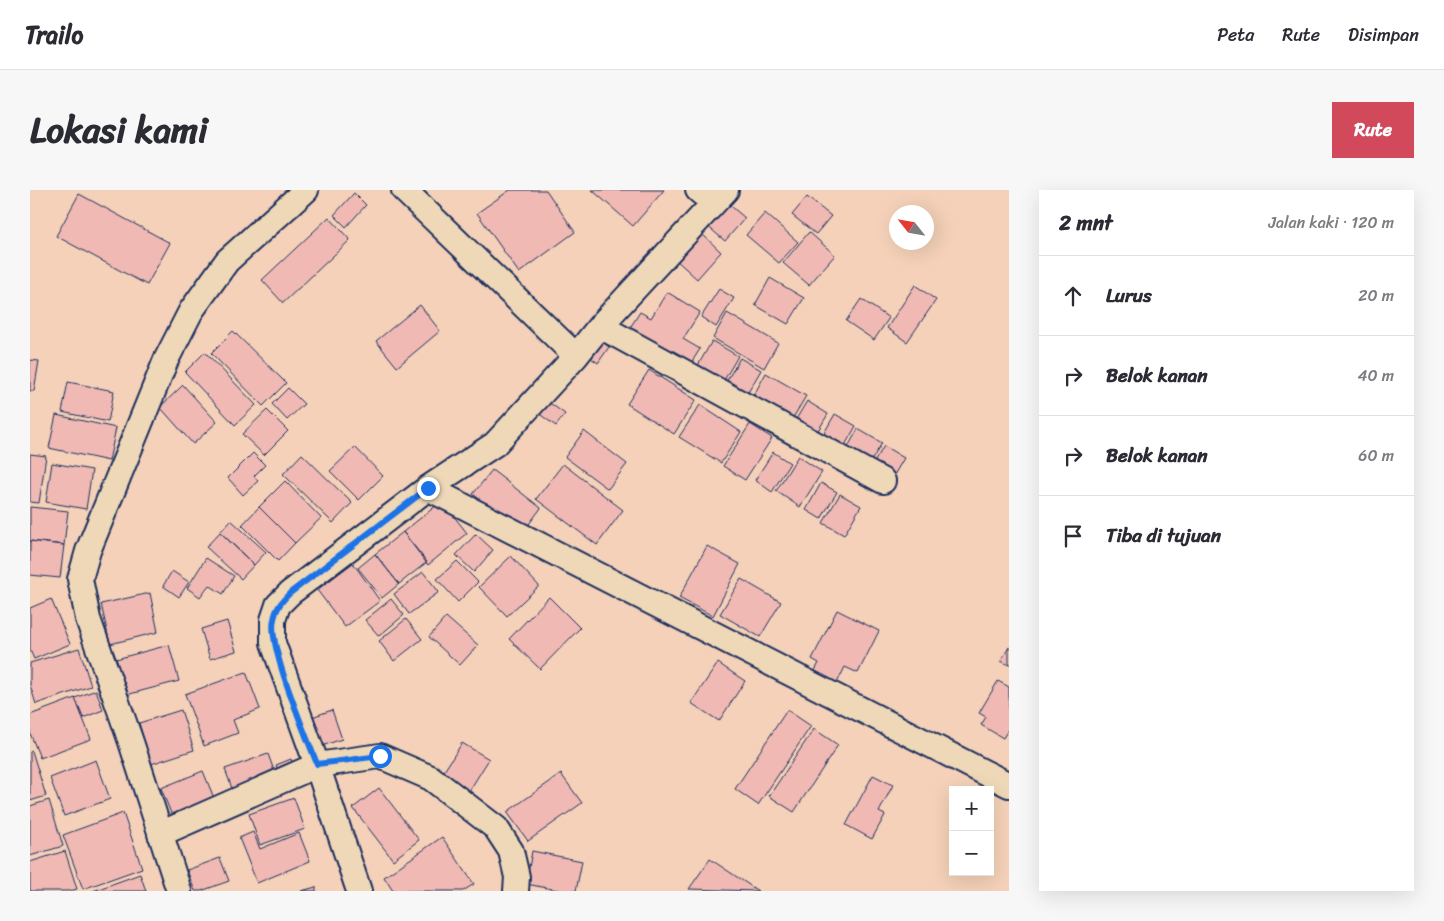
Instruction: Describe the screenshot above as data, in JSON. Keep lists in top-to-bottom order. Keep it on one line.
{"north":"top left","page":{"header":"Trailo","nav":["Peta","Rute","Disimpan"],"title":"Lokasi kami","buttons":"Rute","heading":["2 mnt","Jalan kaki · 120 m"],"list":[["Lurus","20 m"],["Belok kanan","40 m"],["Belok kanan","60 m"],"Tiba di tujuan"],"map_buttons":["+","−"]}}
